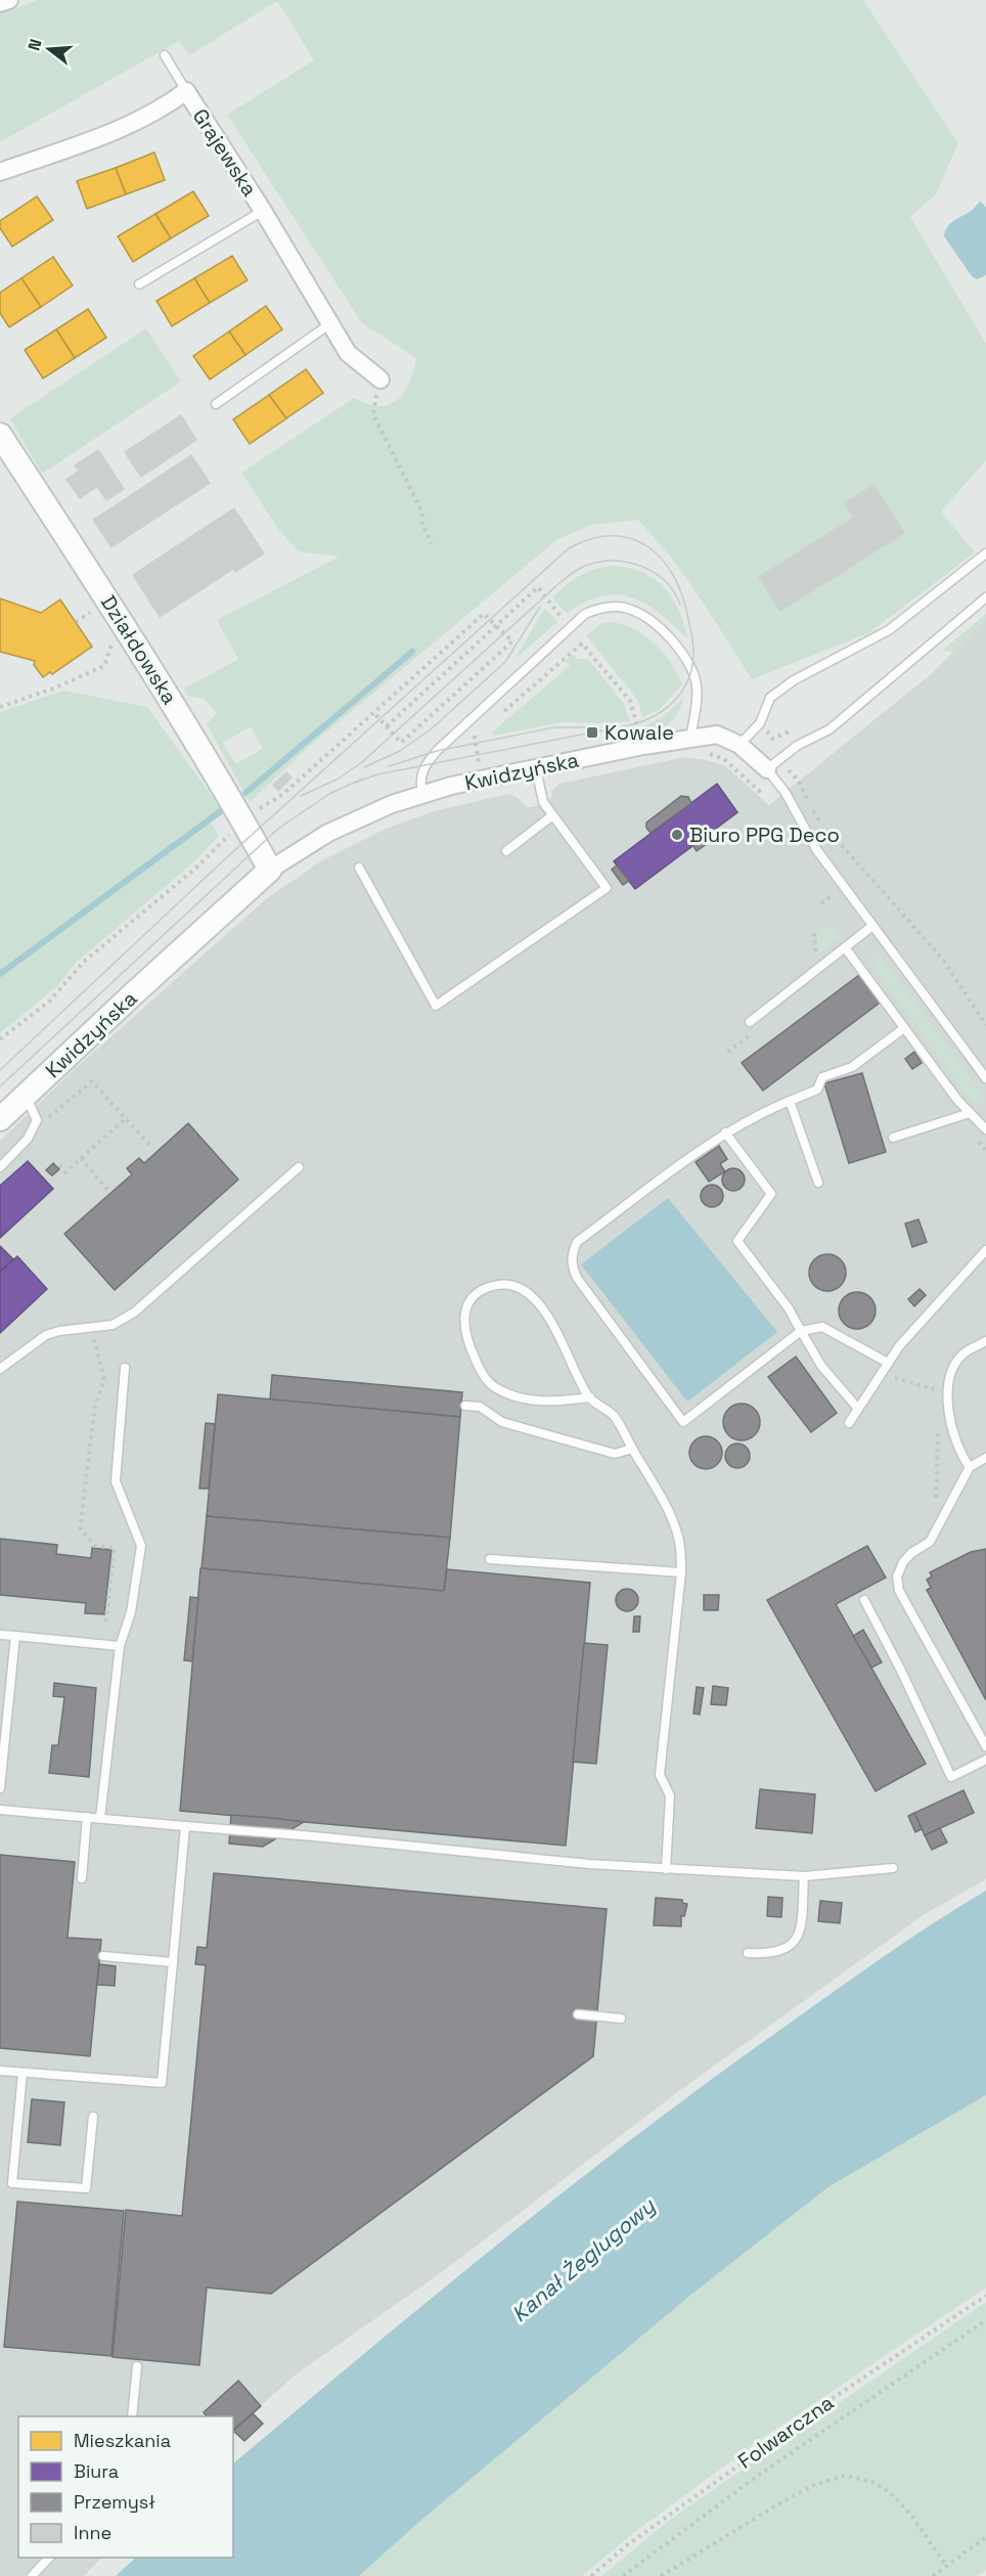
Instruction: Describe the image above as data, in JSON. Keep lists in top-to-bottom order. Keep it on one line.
{"streets":{"street":["Grajewska","Działdowska","Kwidzyńska"],"path":["Folwarczna"]},"crossings":[["Działdowska","Kwidzyńska"]],"water":["Kanał Żeglugowy"],"places":{"transit":["Kowale"],"other":["Biuro PPG Deco"]},"legend":["Mieszkania","Biura","Przemysł","Inne"],"north":"left"}
